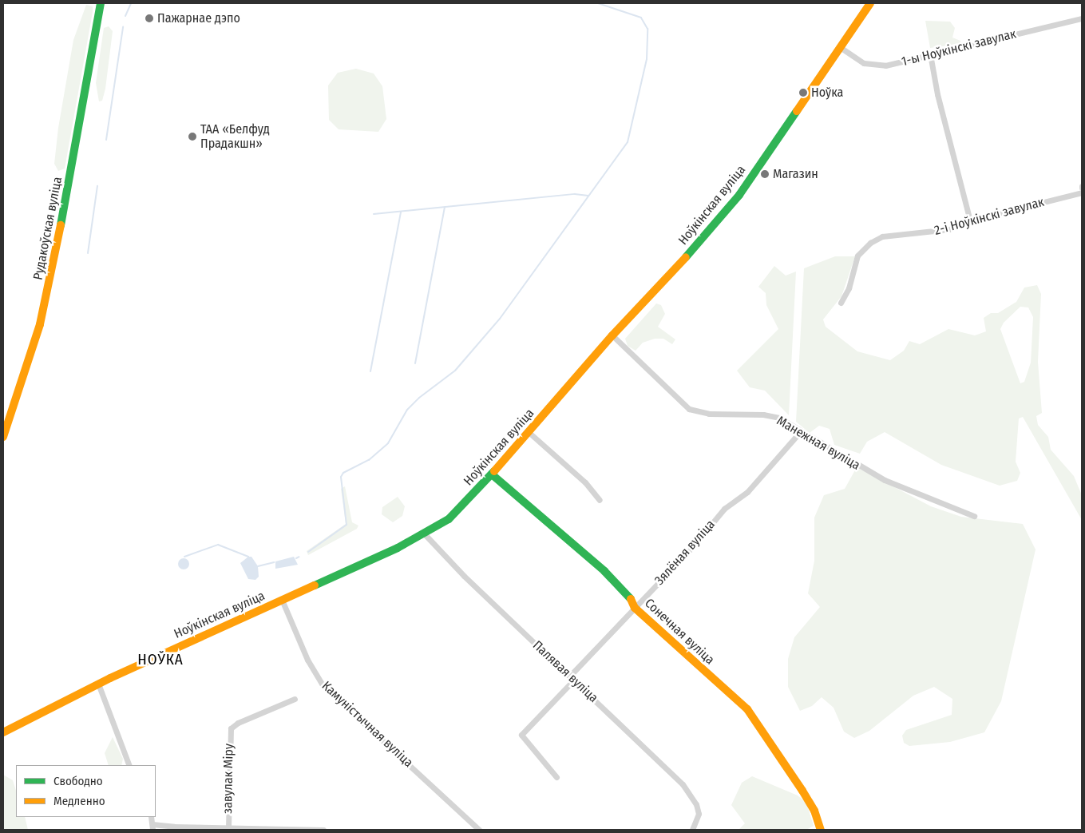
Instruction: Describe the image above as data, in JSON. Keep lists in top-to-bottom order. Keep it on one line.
{"streets":{"main road":["Ноўкінская вуліца","Рудакоўская вуліца","Сонечная вуліца"],"street":["1-ы Ноўкінскі завулак","2-і Ноўкінскі завулак","Манежная вуліца","Зялёная вуліца","Палявая вуліца","Камуністычная вуліца","завулак Міру"]},"crossings":[["1-ы Ноўкінскі завулак","Ноўкінская вуліца"],["Ноўкінская вуліца","Манежная вуліца"],["Ноўкінская вуліца","Сонечная вуліца"],["Ноўкінская вуліца","Палявая вуліца"],["Ноўкінская вуліца","Камуністычная вуліца"],["Манежная вуліца","Зялёная вуліца"],["Зялёная вуліца","Сонечная вуліца"],["Зялёная вуліца","Палявая вуліца"]],"districts":["НОЎКА"],"places":["Пажарнае дэпо","Ноўка","ТАА «Белфуд Прадакшн»","Магазин"],"legend":["Свободно","Медленно"]}
